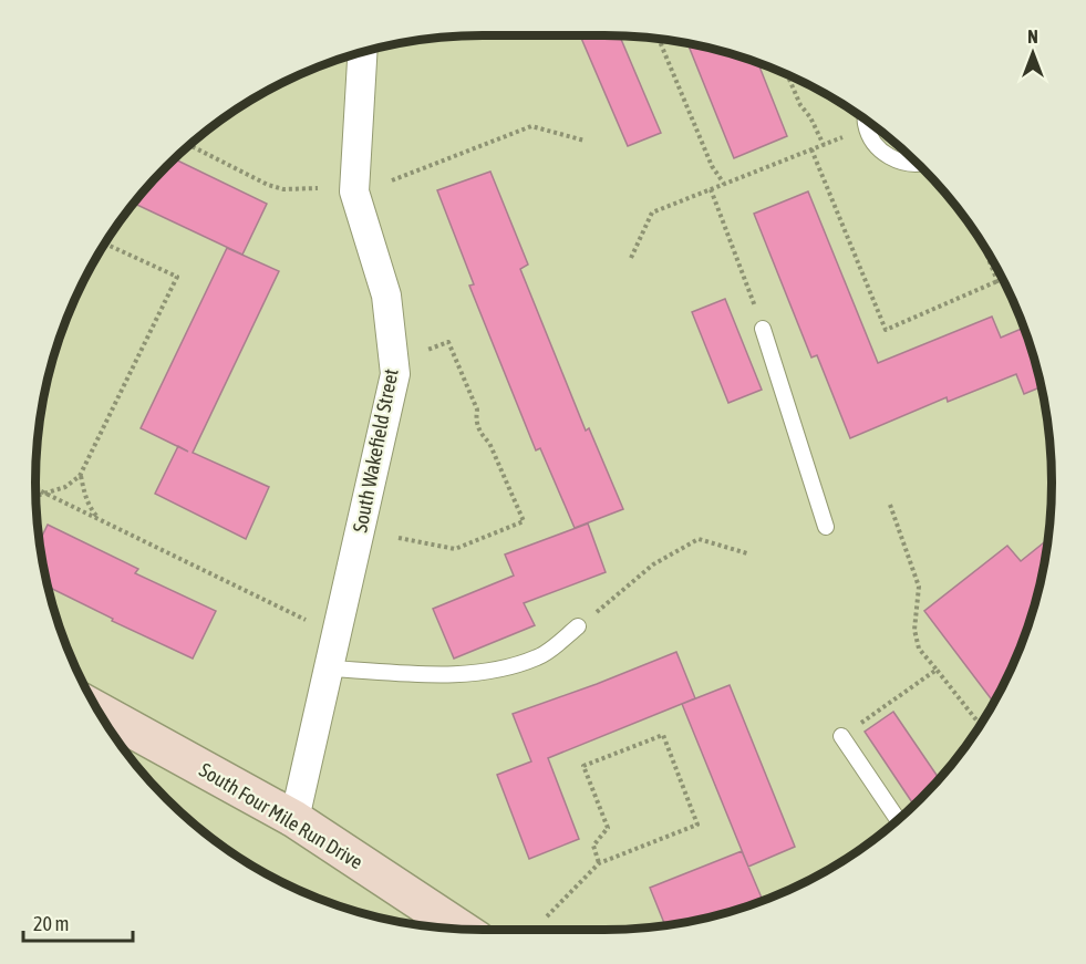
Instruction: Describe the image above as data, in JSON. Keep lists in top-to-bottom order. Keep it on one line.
{"streets":{"street":["South Wakefield Street","South Four Mile Run Drive"]},"crossings":[["South Wakefield Street","South Four Mile Run Drive"]],"scale_bar":"20 m","north":"top"}
